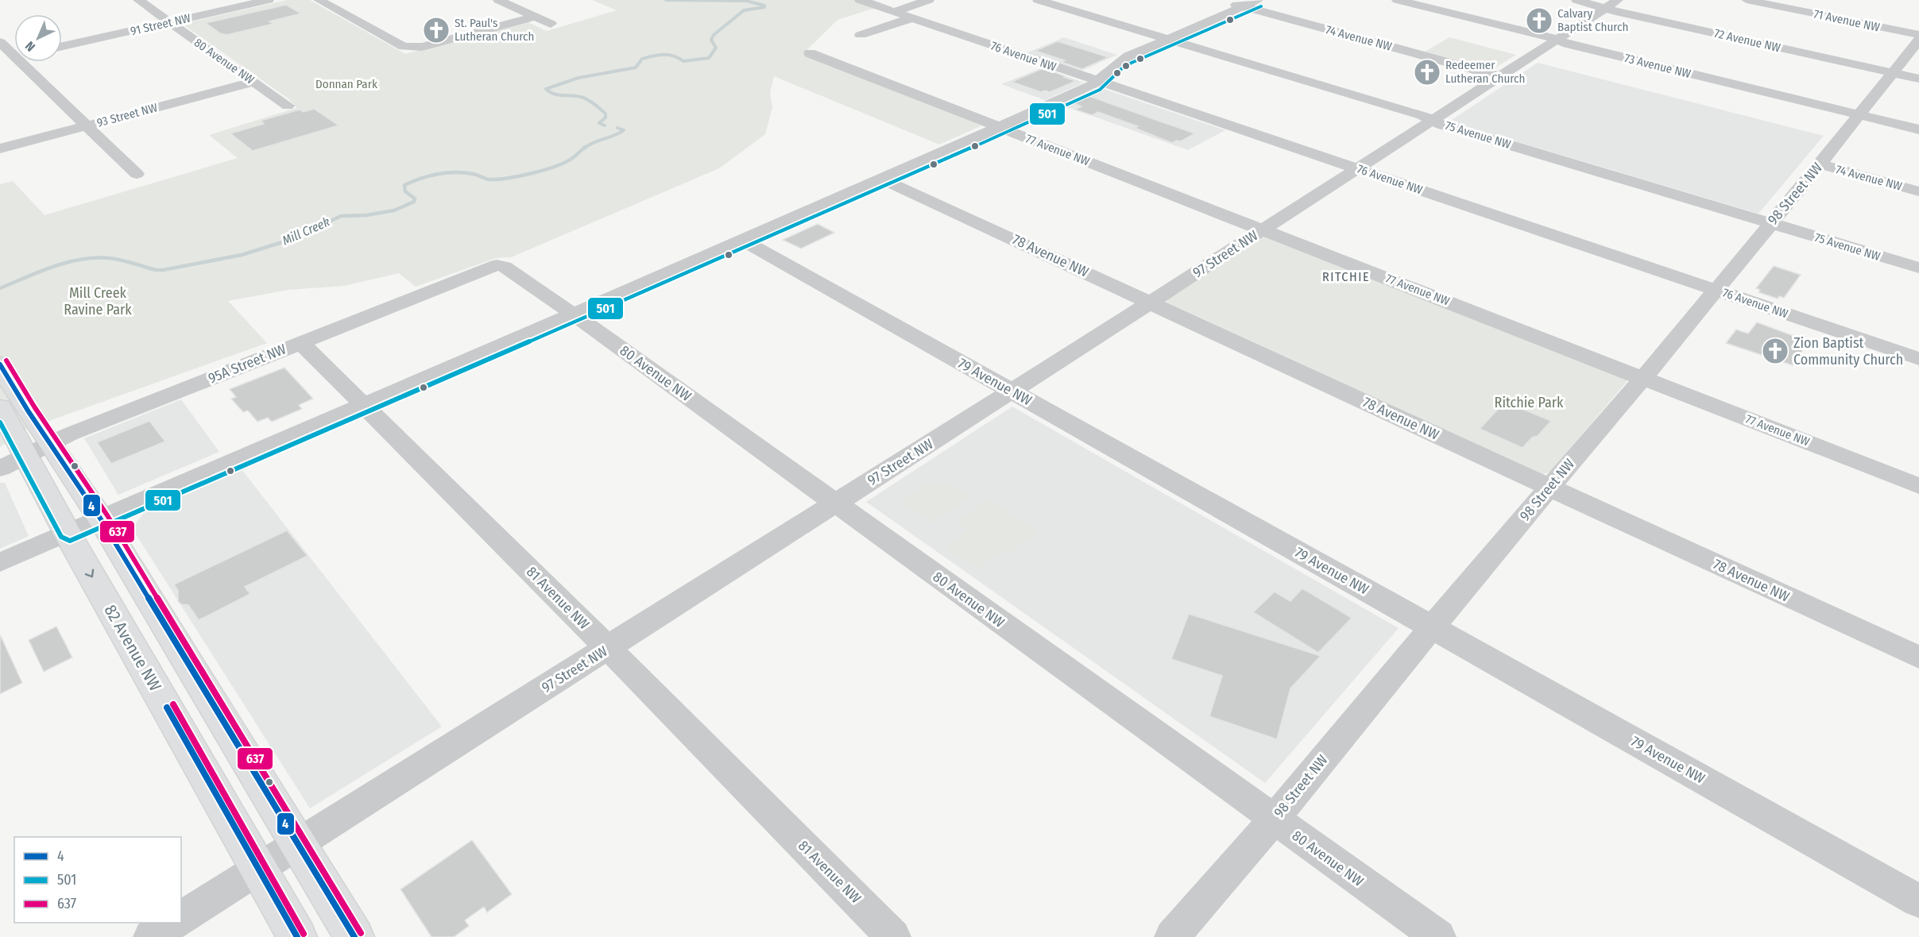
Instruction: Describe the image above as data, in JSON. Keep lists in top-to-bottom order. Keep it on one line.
{"streets":{"main road":["82 Avenue NW"],"street":["71 Avenue NW","91 Street NW","74 Avenue NW","72 Avenue NW","76 Avenue NW","80 Avenue NW","73 Avenue NW","93 Street NW","75 Avenue NW","77 Avenue NW","98 Street NW","97 Street NW","78 Avenue NW","95A Street NW","79 Avenue NW","81 Avenue NW"]},"crossings":[["91 Street NW","80 Avenue NW"],["74 Avenue NW","98 Street NW"],["74 Avenue NW","97 Street NW"],["72 Avenue NW","98 Street NW"],["72 Avenue NW","97 Street NW"],["76 Avenue NW","98 Street NW"],["76 Avenue NW","97 Street NW"],["80 Avenue NW","93 Street NW"],["80 Avenue NW","98 Street NW"],["80 Avenue NW","97 Street NW"],["80 Avenue NW","95A Street NW"],["73 Avenue NW","98 Street NW"],["73 Avenue NW","97 Street NW"],["75 Avenue NW","98 Street NW"],["75 Avenue NW","97 Street NW"],["77 Avenue NW","98 Street NW"],["77 Avenue NW","97 Street NW"],["98 Street NW","78 Avenue NW"],["98 Street NW","79 Avenue NW"],["97 Street NW","78 Avenue NW"],["97 Street NW","79 Avenue NW"],["97 Street NW","81 Avenue NW"],["97 Street NW","82 Avenue NW"],["95A Street NW","81 Avenue NW"],["95A Street NW","82 Avenue NW"]],"districts":["RITCHIE"],"water":["Mill Creek"],"parks":["Donnan Park","Mill Creek Ravine Park","Ritchie Park"],"places":{"church":["Calvary Baptist Church","St. Paul's Lutheran Church","Redeemer Lutheran Church","Zion Baptist Community Church"]},"lines":["transit line 501","transit line 637","transit line 4"],"legend":["4","501","637"],"north":"bottom left"}
